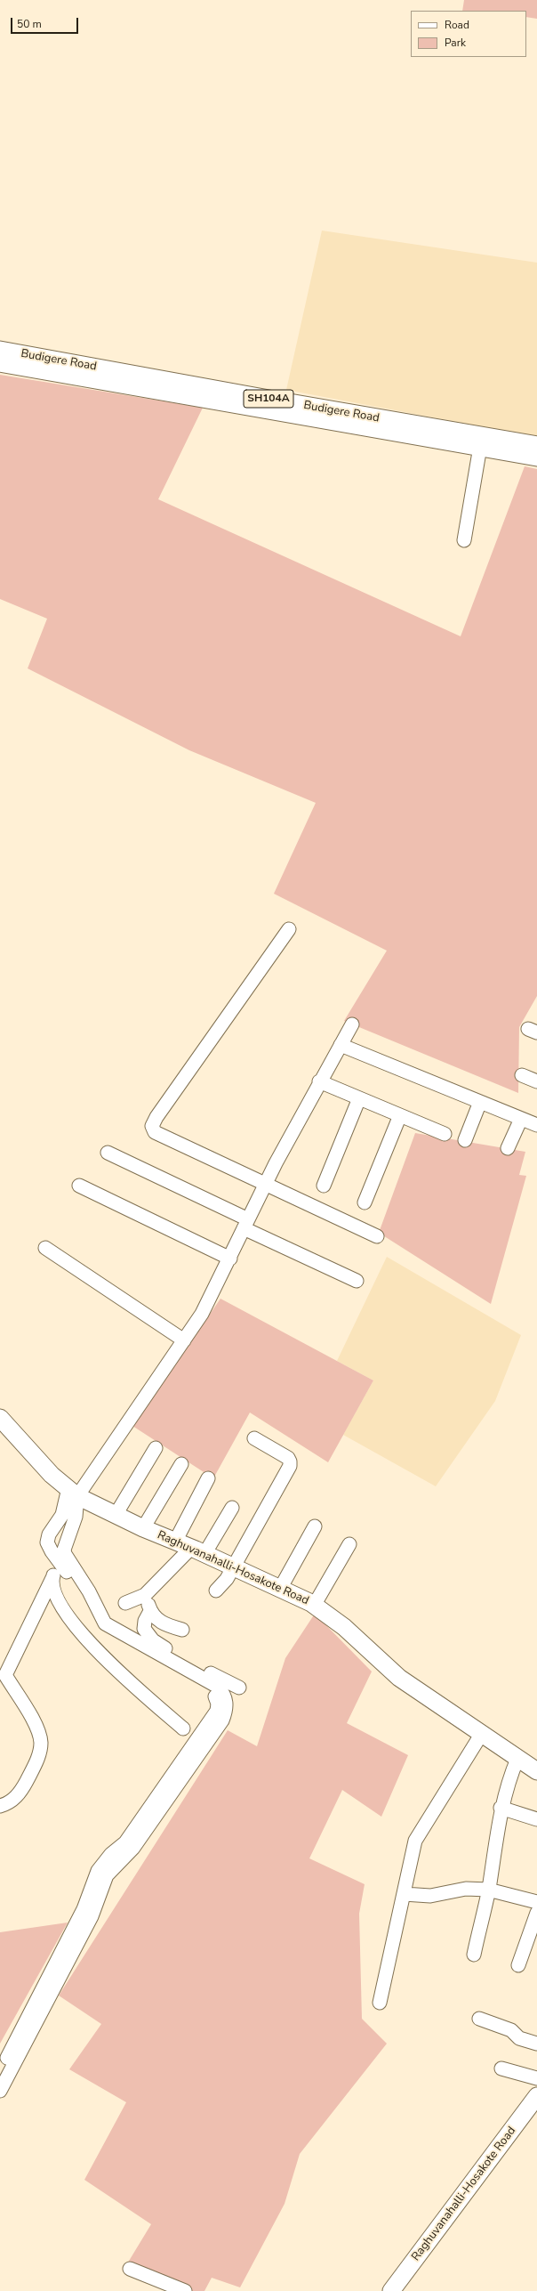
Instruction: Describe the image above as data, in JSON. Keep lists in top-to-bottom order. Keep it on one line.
{"streets":{"main road":["Budigere Road","SH104A","Raghuvanahalli-Hosakote Road"]},"legend":["Road","Park"],"scale_bar":"50 m"}
